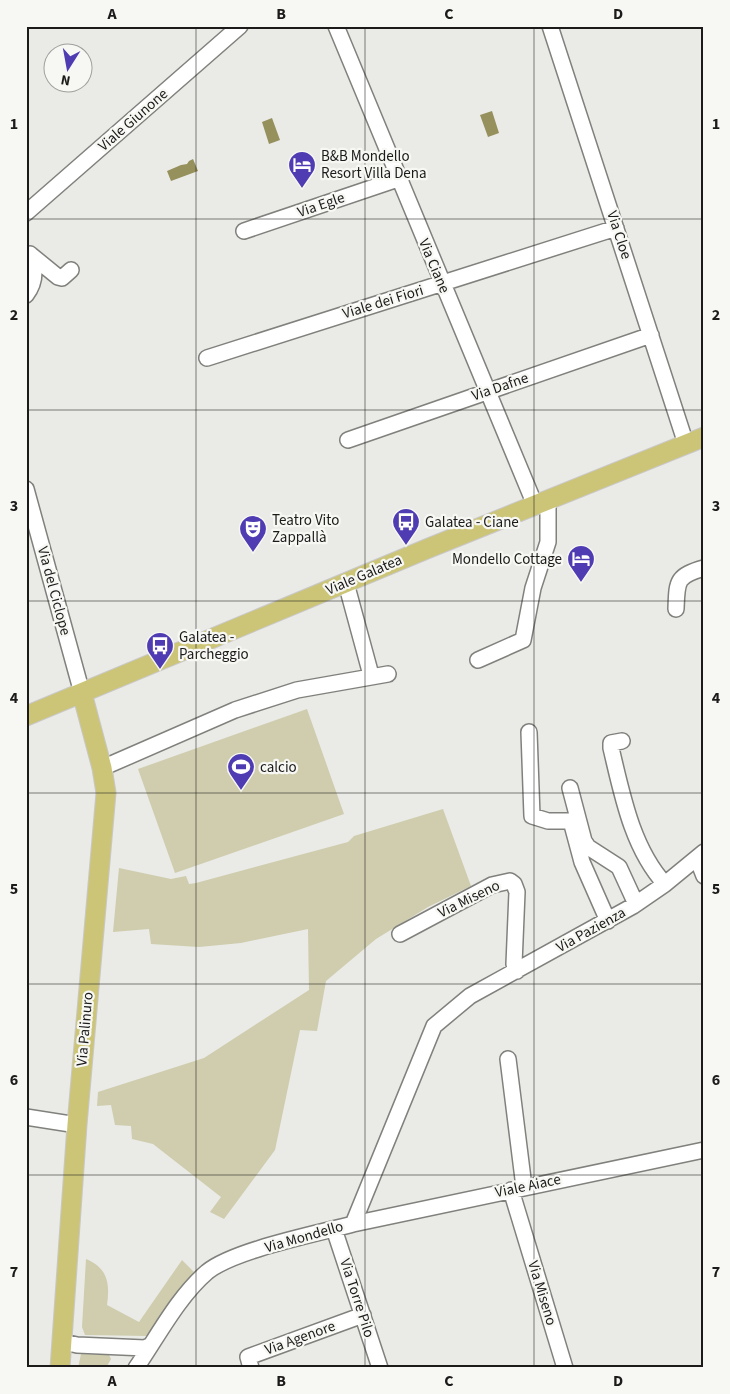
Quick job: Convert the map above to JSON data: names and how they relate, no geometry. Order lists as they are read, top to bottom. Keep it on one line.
{"streets":{"main road":["Viale Galatea","Via Palinuro"],"street":["Viale Giunone","Via Egle","Via Cloe","Via Ciane","Viale dei Fiori","Via Dafne","Via del Ciclope","Via Miseno","Via Pazienza","Viale Aiace","Via Mondello","Via Torre Pilo","Via Agenore"]},"crossings":[["Via Egle","Via Ciane"],["Via Cloe","Viale dei Fiori"],["Via Cloe","Via Dafne"],["Via Cloe","Viale Galatea"],["Via Ciane","Viale dei Fiori"],["Via Ciane","Via Dafne"],["Via Ciane","Viale Galatea"],["Viale Galatea","Via del Ciclope"],["Viale Galatea","Via Palinuro"],["Via del Ciclope","Via Palinuro"],["Via Miseno","Via Pazienza"],["Via Miseno","Viale Aiace"],["Via Pazienza","Via Mondello"],["Viale Aiace","Via Mondello"],["Via Mondello","Via Torre Pilo"],["Via Torre Pilo","Via Agenore"]],"places":{"hotel":["B&B Mondello Resort Villa Dena","Mondello Cottage"],"bus stop":["Galatea - Ciane","Galatea - Parcheggio"],"theatre":["Teatro Vito Zappallà"],"sports":["calcio"]},"north":"bottom","grid":{"columns":["A","B","C","D"],"rows":["1","2","3","4","5","6","7"]}}
